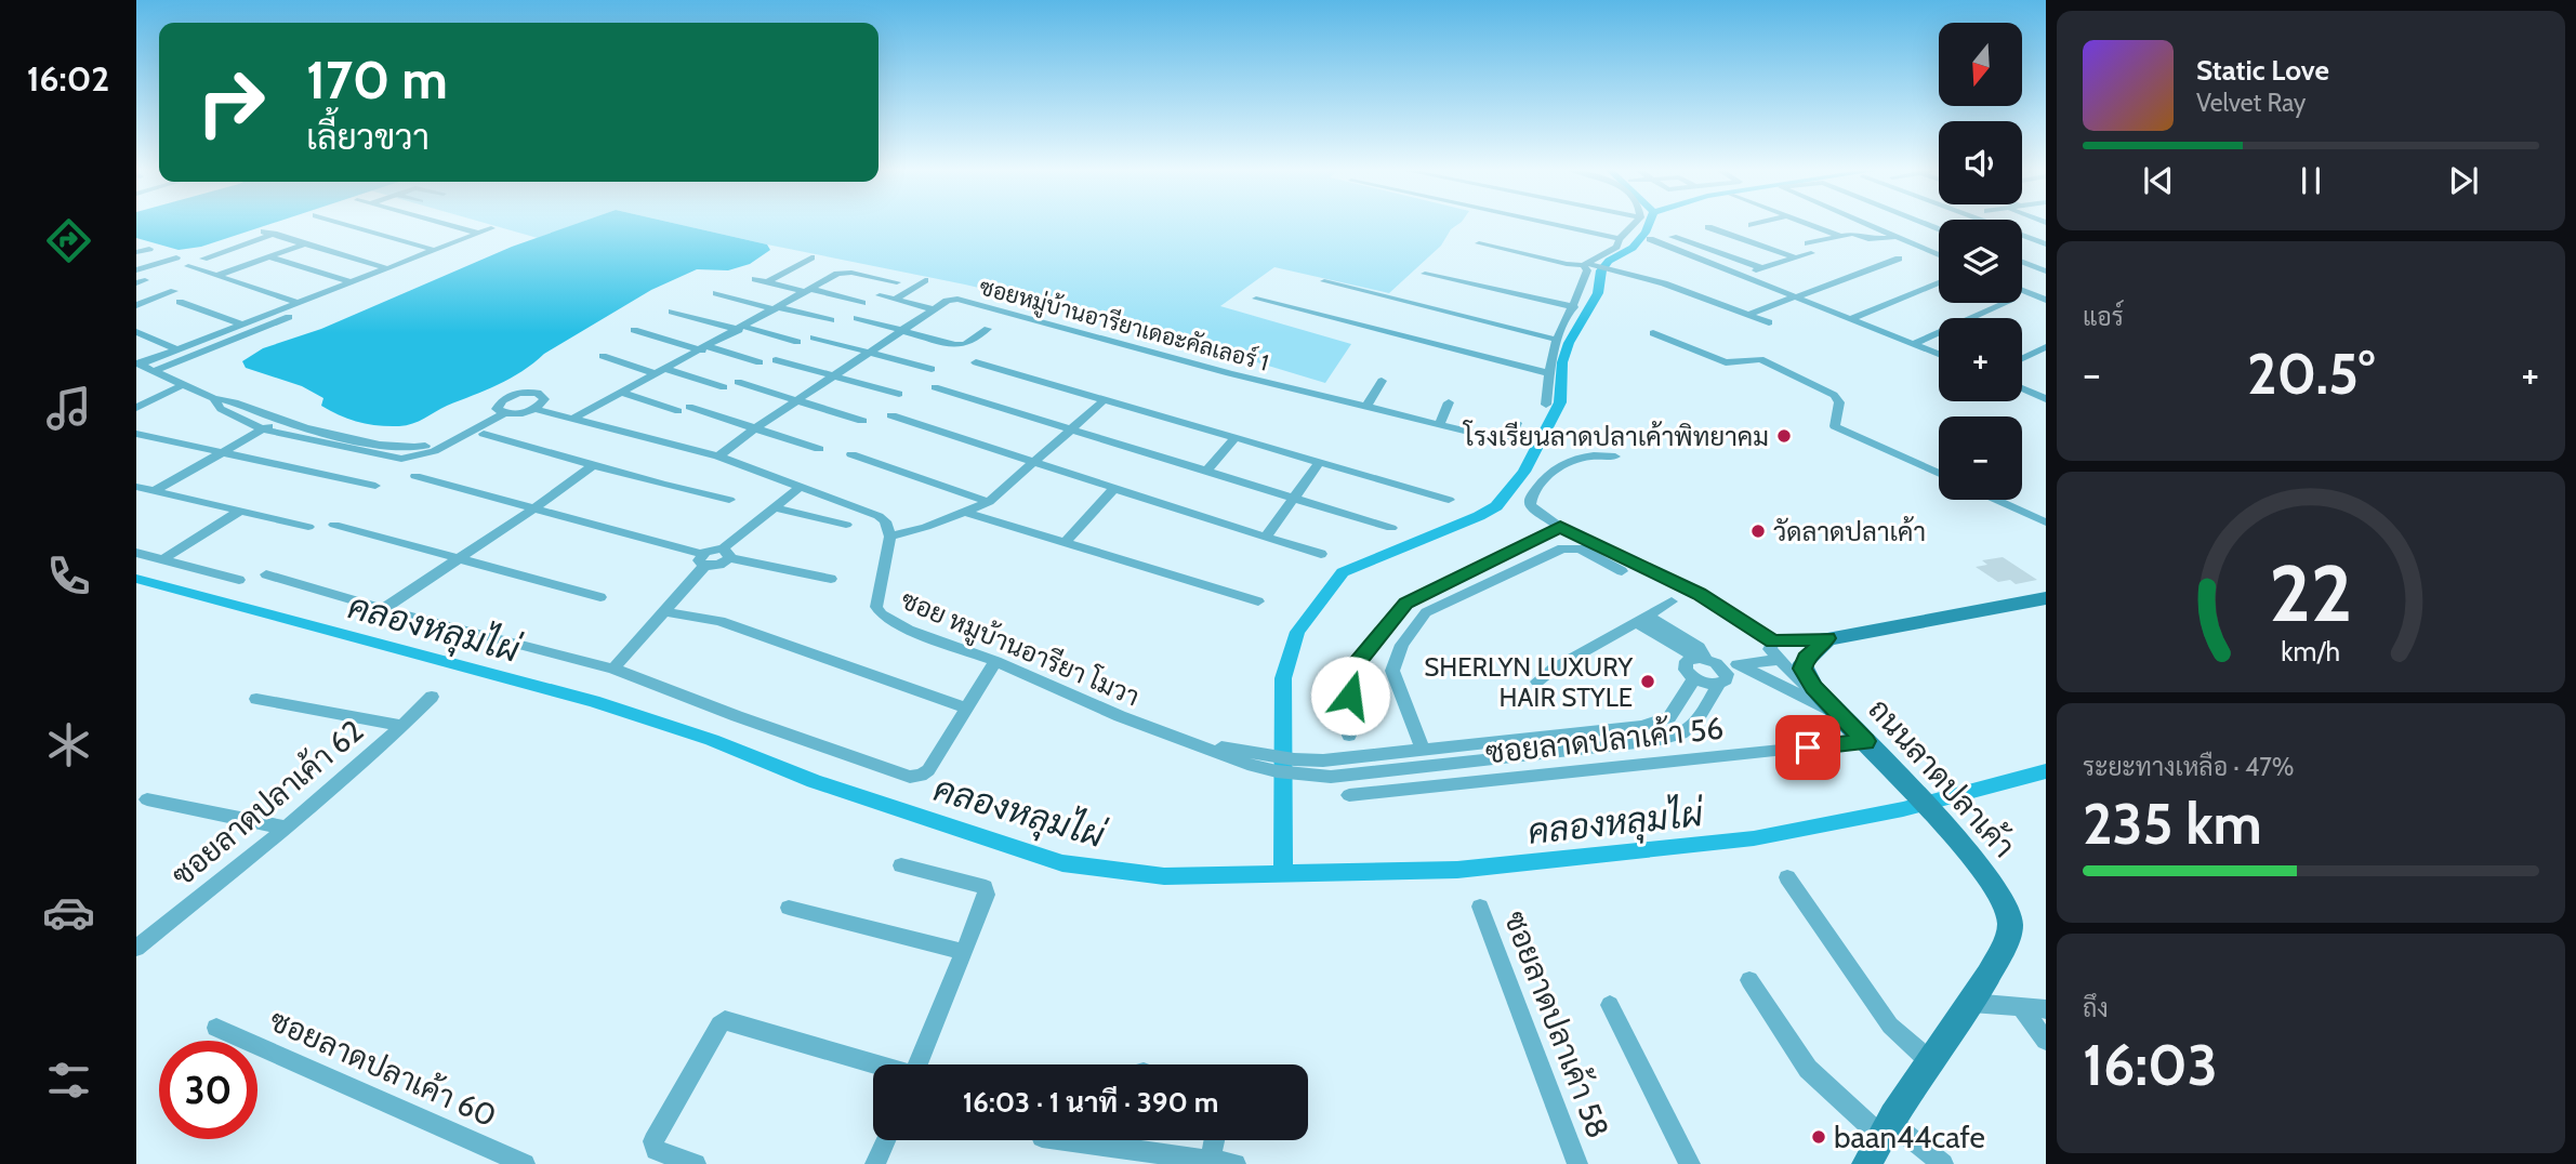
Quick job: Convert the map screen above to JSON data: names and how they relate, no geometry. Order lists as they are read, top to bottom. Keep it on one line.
{"streets":{"main road":["ถนนลาดปลาเค้า"],"street":["ซอยหมู่บ้านอารียาเดอะคัลเลอร์ 1","ซอย หมูบ้านอารียา โมวา","ซอยลาดปลาเค้า 56","ซอยลาดปลาเค้า 62","ซอยลาดปลาเค้า 58","ซอยลาดปลาเค้า 60"]},"crossings":[["ซอยลาดปลาเค้า 56","ถนนลาดปลาเค้า"]],"water":["คลองหลุมไผ่"],"places":["โรงเรียนลาดปลาเค้าพิทยาคม","วัดลาดปลาเค้า","SHERLYN LUXURY HAIR STYLE","baan44cafe"],"north":"bottom","page":{"tabs":"16:02","map_buttons":["+","−"],"turn":["170 m","เลี้ยวขวา"],"song":["Static Love","Velvet Ray"],"tile":["แอร์",["ระยะทางเหลือ · 47%","235 km"],["ถึง","16:03"]],"heat":["−","20.5°","+"],"limit":"30","trip":"16:03 · 1 นาที · 390 m","gauge":["22","km/h"]}}
